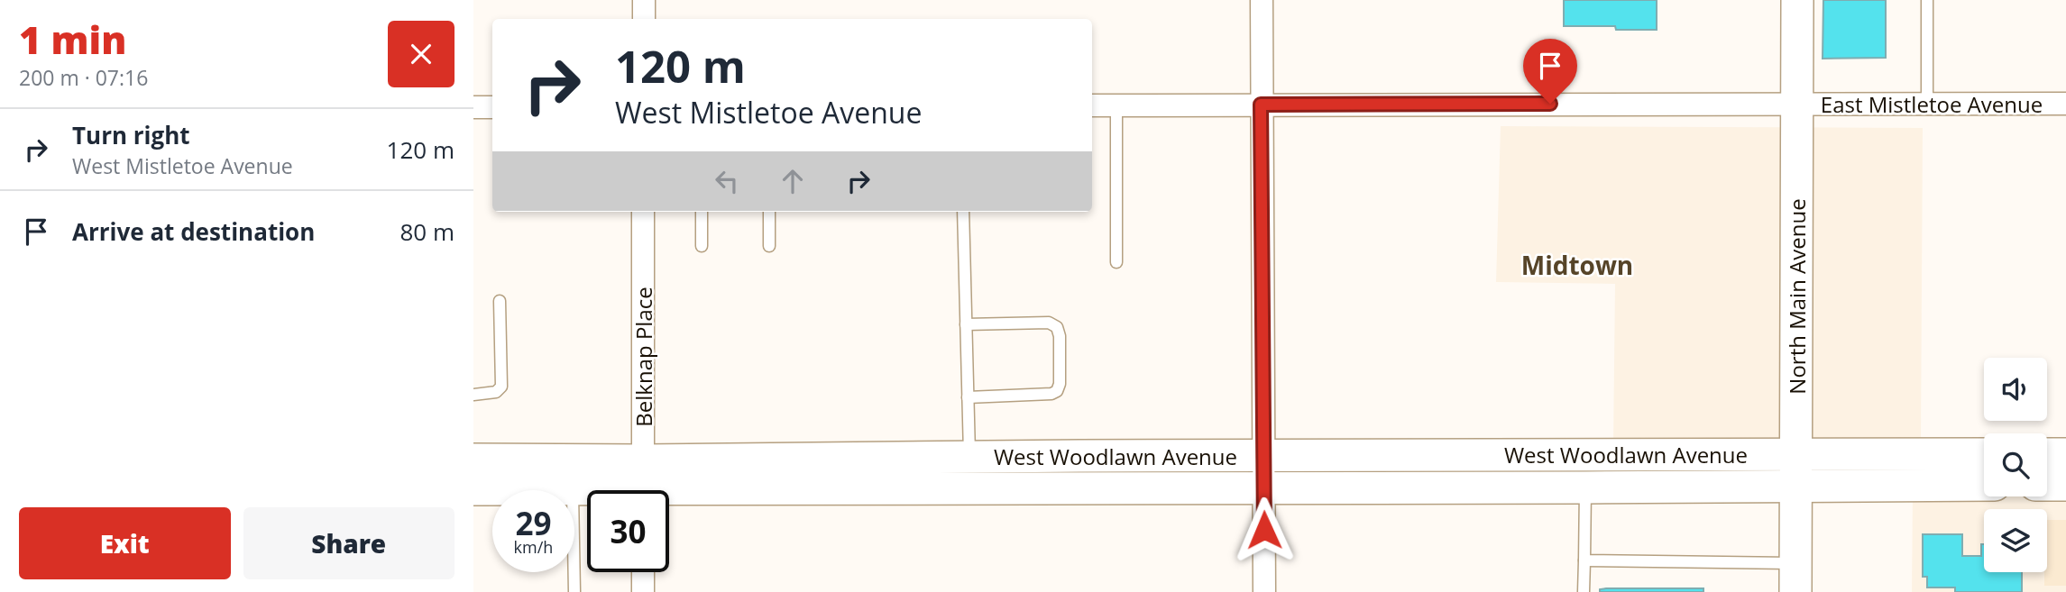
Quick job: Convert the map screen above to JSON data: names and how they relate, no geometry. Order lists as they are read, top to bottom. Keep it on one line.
{"streets":{"street":["East Mistletoe Avenue","North Main Avenue","Belknap Place","West Woodlawn Avenue"]},"crossings":[["East Mistletoe Avenue","North Main Avenue"],["North Main Avenue","West Woodlawn Avenue"],["Belknap Place","West Woodlawn Avenue"]],"districts":["Midtown"],"page":{"heading":["1 min","200 m · 07:16"],"turn":["120 m","West Mistletoe Avenue"],"list":[{"name":"Turn right","note":"West Mistletoe Avenue","value":"120 m"},{"name":"Arrive at destination","value":"80 m"}],"speed":"29 km/h","limit":"30","buttons":["Exit","Share"]}}
